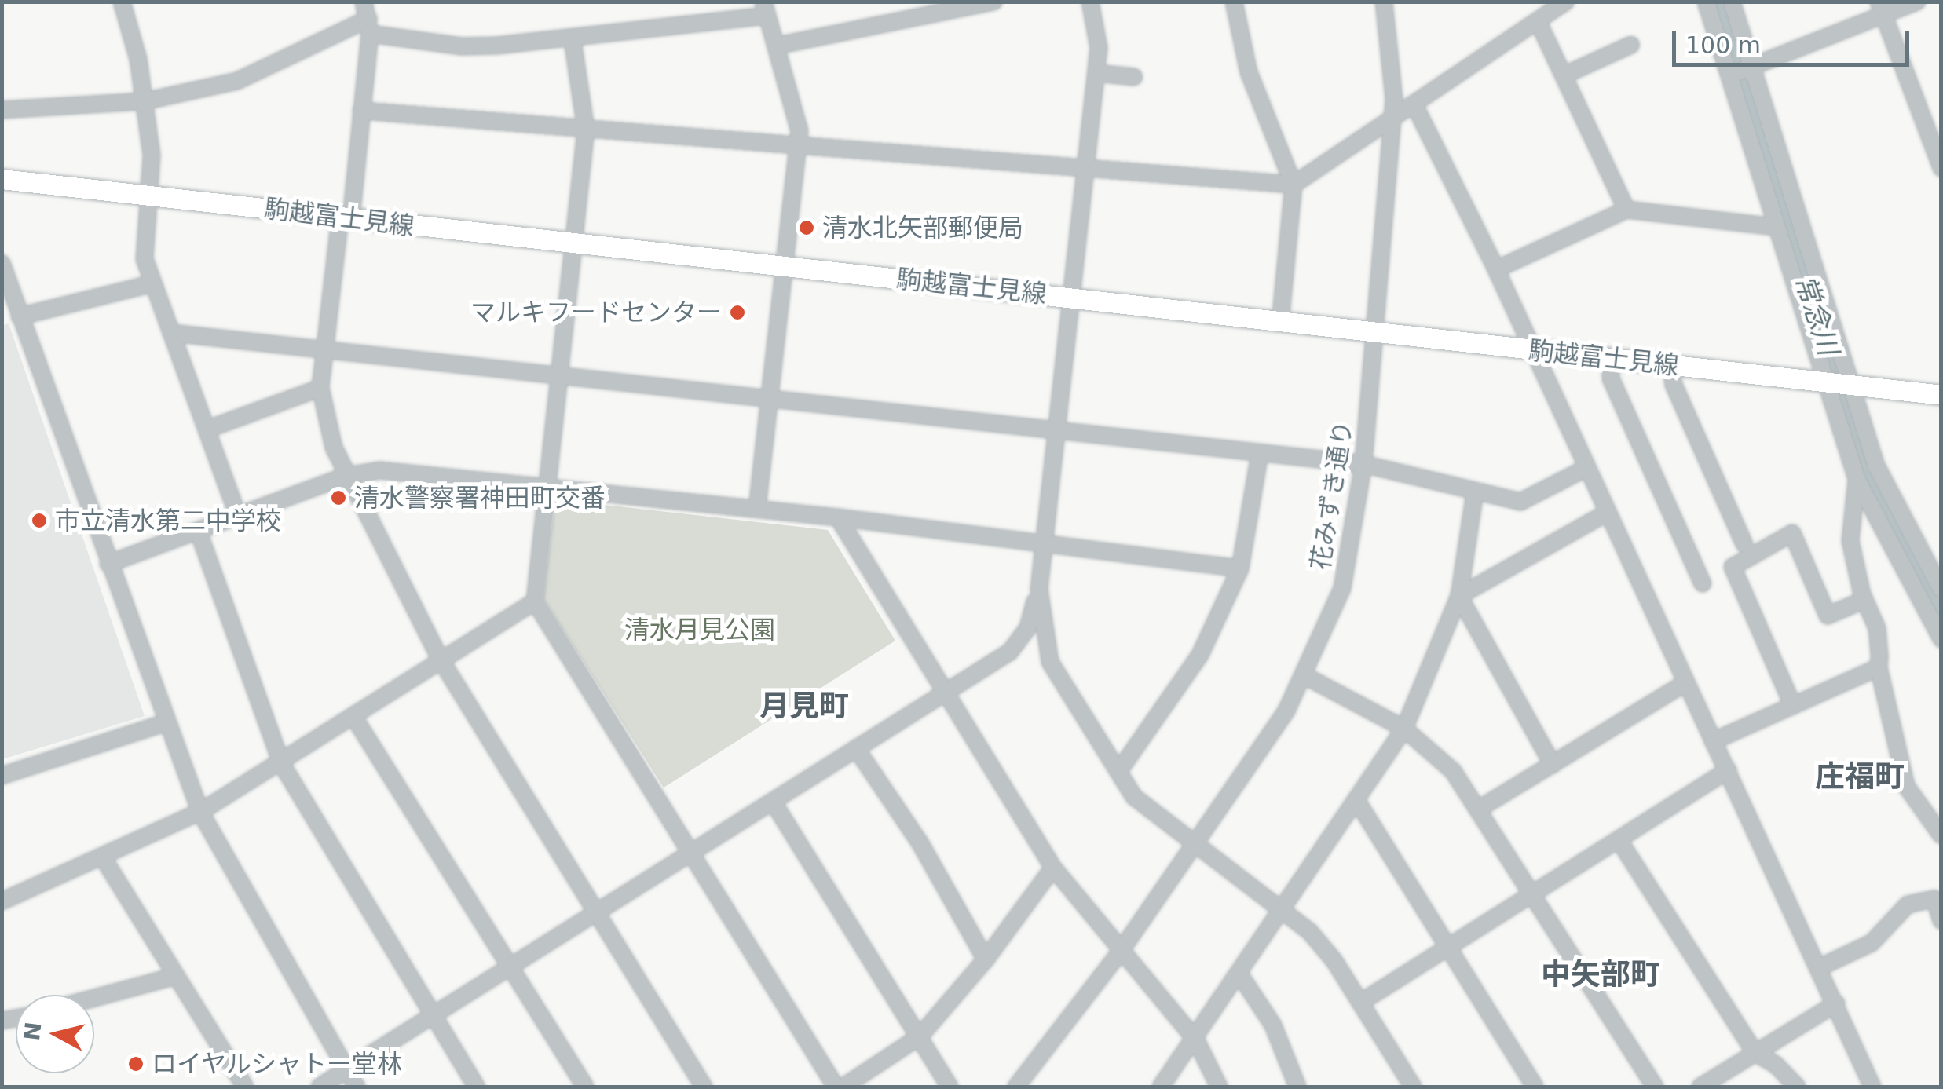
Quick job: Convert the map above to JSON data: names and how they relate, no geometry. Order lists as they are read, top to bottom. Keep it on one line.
{"streets":{"main road":["駒越富士見線"],"street":["花みずき通り"]},"crossings":[["駒越富士見線","花みずき通り"]],"districts":["月見町","庄福町","中矢部町"],"water":["常念川"],"parks":["清水月見公園"],"places":["清水北矢部郵便局","マルキフードセンター","清水警察署神田町交番","市立清水第二中学校","ロイヤルシャトー堂林"],"scale_bar":"100 m","north":"left"}
